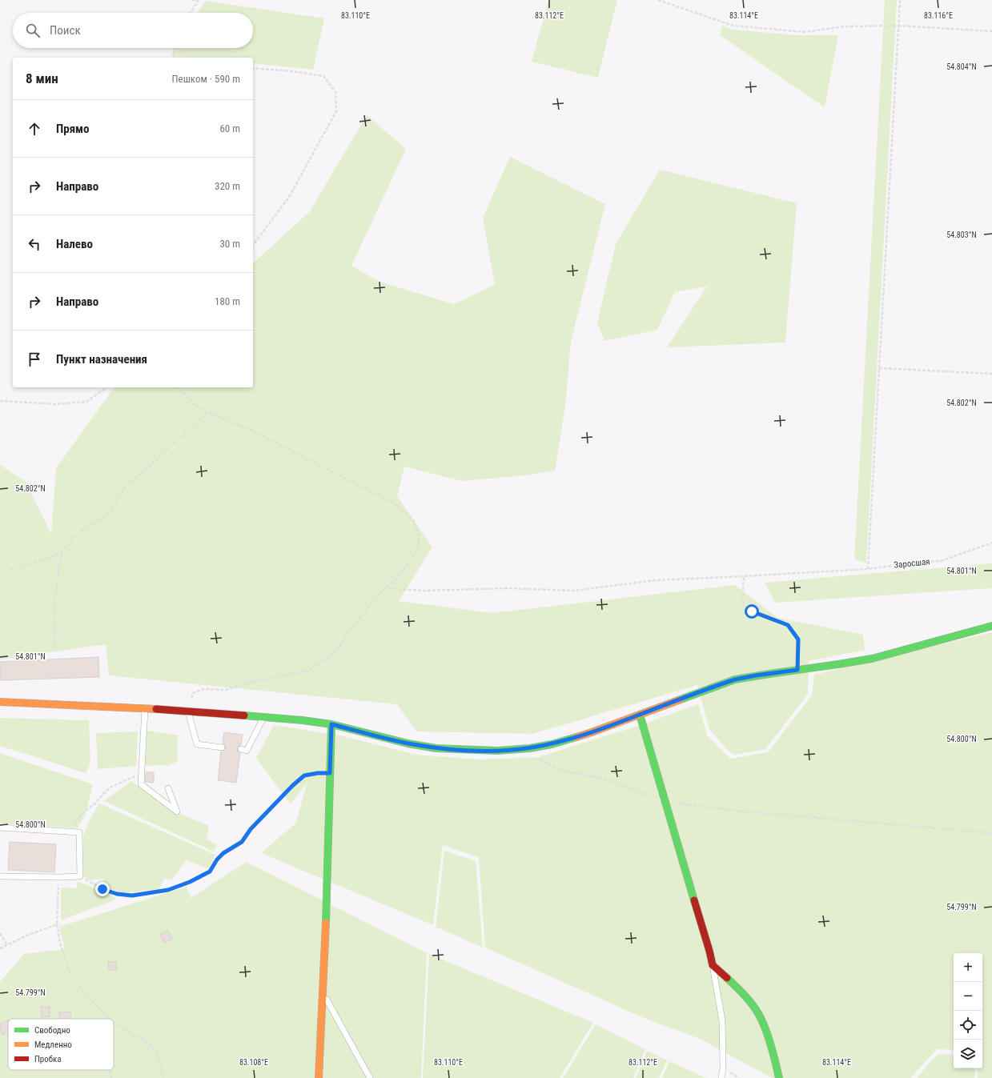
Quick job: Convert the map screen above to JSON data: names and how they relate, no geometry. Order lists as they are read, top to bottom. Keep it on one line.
{"streets":{"path":["Заросшая"]},"legend":["Свободно","Медленно","Пробка"],"page":{"search":"Поиск","heading":["8 мин","Пешком · 590 m"],"list":[["Прямо","60 m"],["Направо","320 m"],["Налево","30 m"],["Направо","180 m"],"Пункт назначения"],"map_buttons":["+","−"]},"coordinates":["83.110°E","83.112°E","83.114°E","83.116°E","54.804°N","54.803°N","54.802°N","54.801°N","54.800°N","54.799°N","83.108°E"]}
